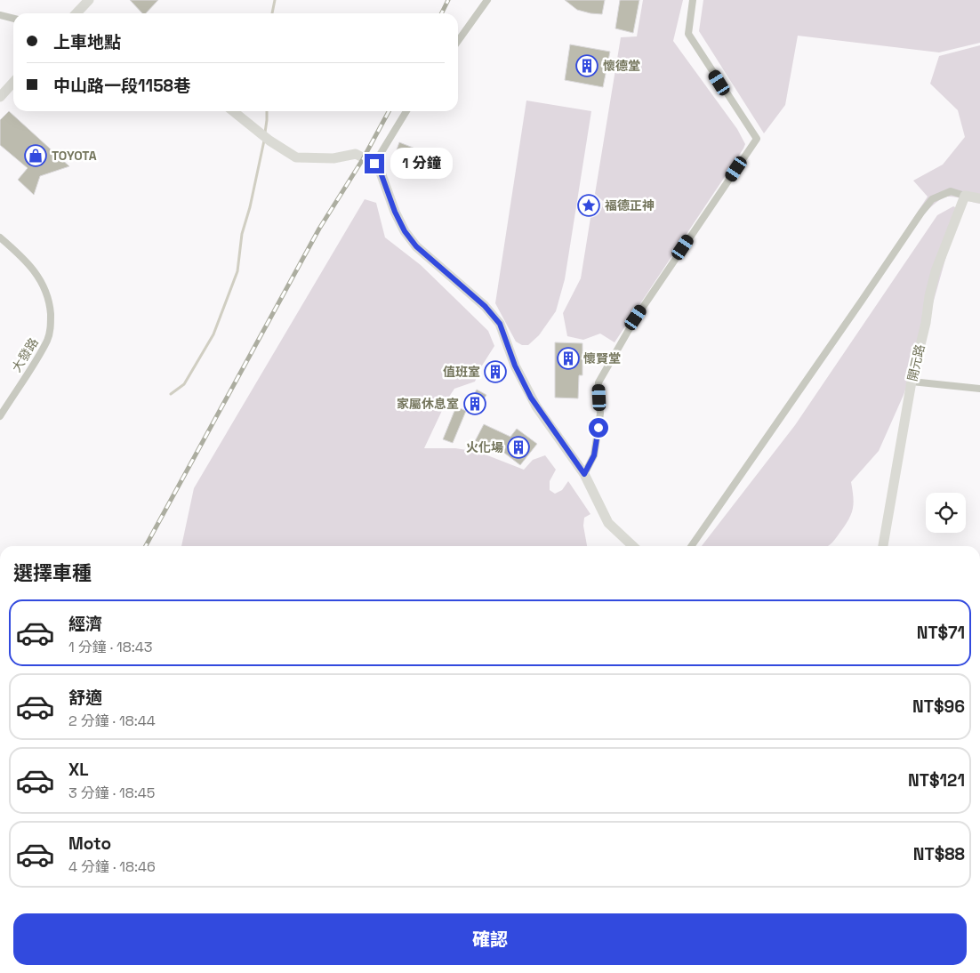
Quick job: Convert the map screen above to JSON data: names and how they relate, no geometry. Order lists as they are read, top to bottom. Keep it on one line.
{"streets":{"street":["大發路","開元路"]},"places":{"building":["懷德堂","懷賢堂","值班室","家屬休息室","火化場"],"shop":["TOYOTA"],"place":["福德正神"]},"page":{"banner":["上車地點","中山路一段1158巷"],"bubble":"1 分鐘","heading":"選擇車種","list":[{"name":"經濟","note":"1 分鐘 · 18:43","value":"NT$71"},{"name":"舒適","note":"2 分鐘 · 18:44","value":"NT$96"},{"name":"XL","note":"3 分鐘 · 18:45","value":"NT$121"},{"name":"Moto","note":"4 分鐘 · 18:46","value":"NT$88"}],"buttons":"確認"}}
